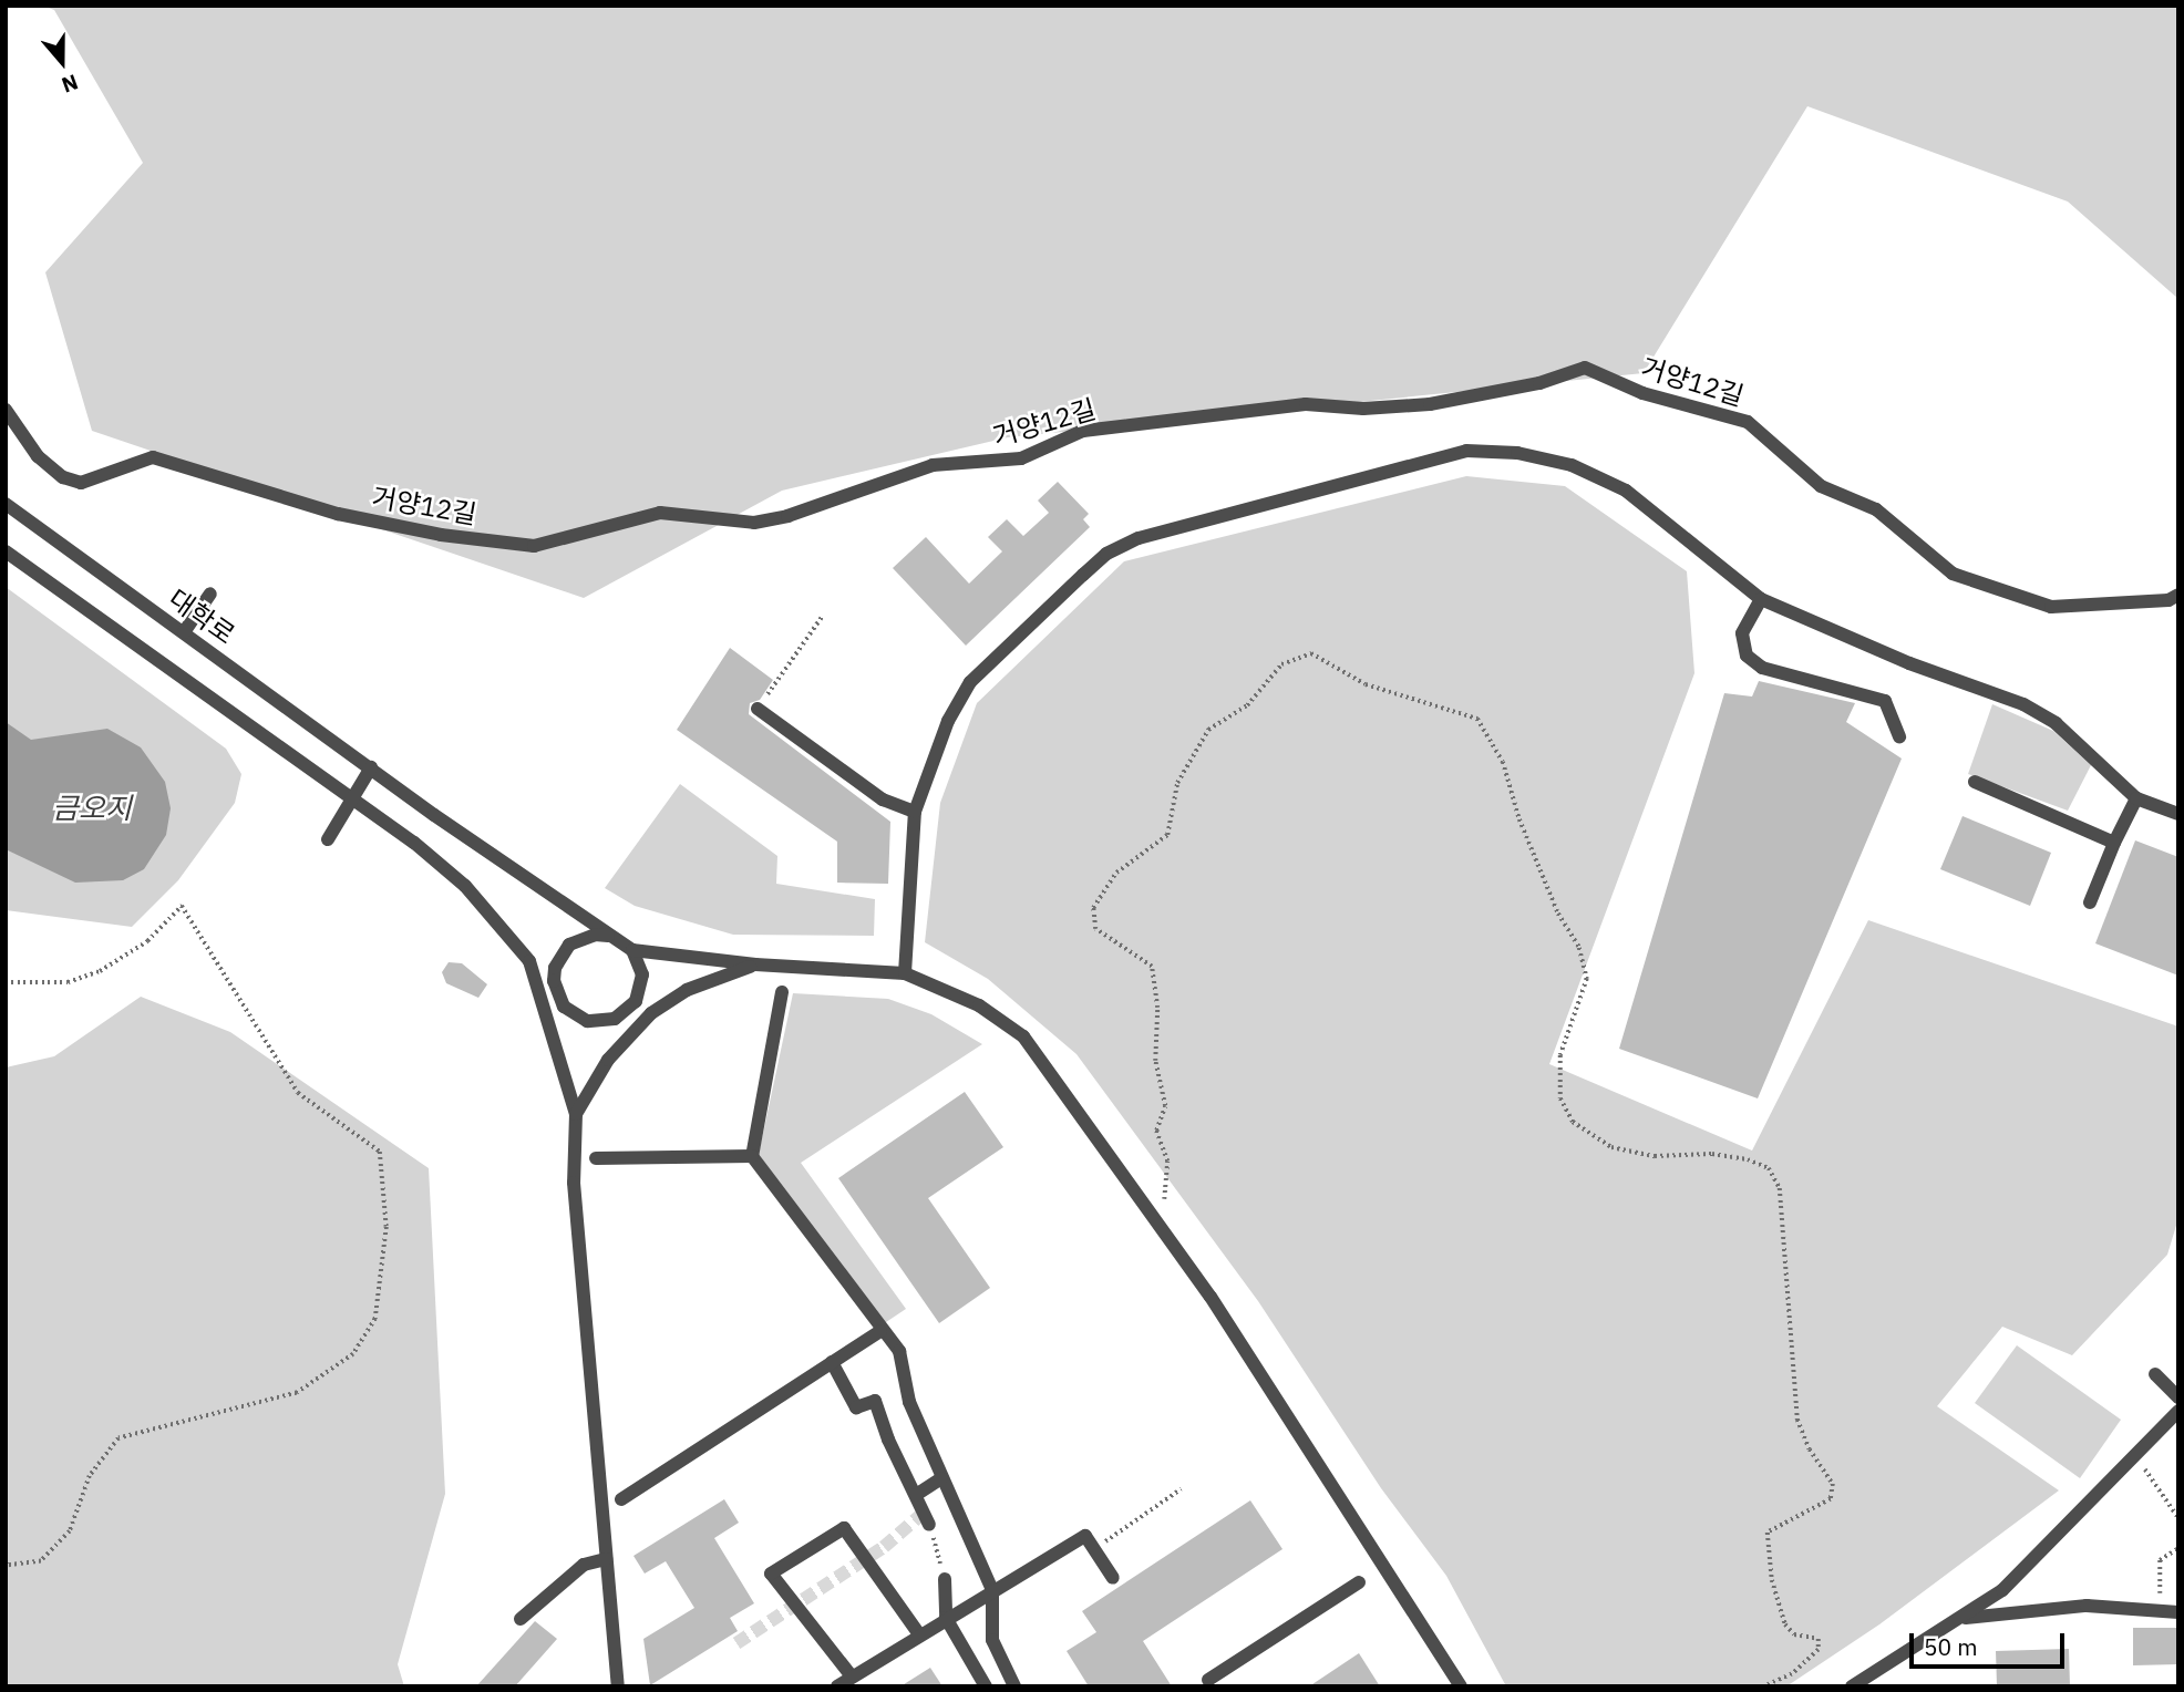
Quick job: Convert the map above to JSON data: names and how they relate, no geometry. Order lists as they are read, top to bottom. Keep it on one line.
{"streets":{"street":["거양12길","대학로"]},"water":["금오지"],"scale_bar":"50 m","north":"bottom"}
